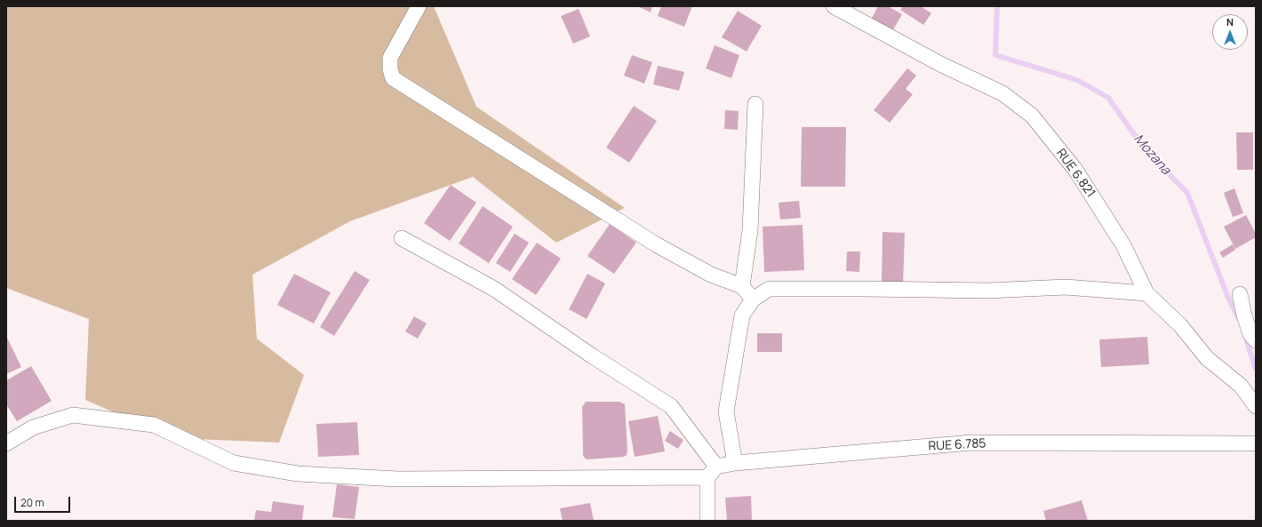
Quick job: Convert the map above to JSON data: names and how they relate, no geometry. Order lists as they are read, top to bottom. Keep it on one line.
{"streets":{"street":["RUE 6.821","RUE 6.785"]},"water":["Mozana"],"scale_bar":"20 m","north":"top"}
